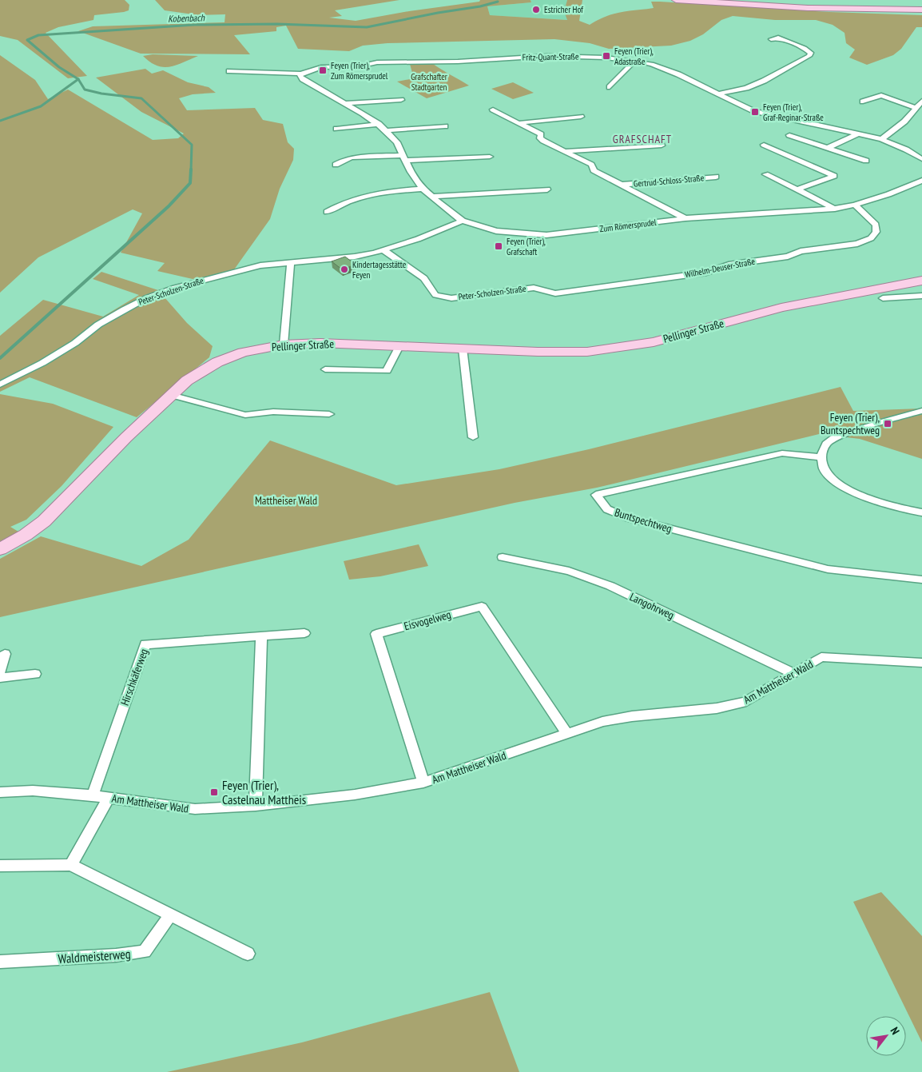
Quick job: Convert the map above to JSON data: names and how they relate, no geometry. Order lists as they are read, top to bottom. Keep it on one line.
{"streets":{"main road":["Pellinger Straße"],"street":["Fritz-Quant-Straße","Gertrud-Schloss-Straße","Zum Römersprudel","Wilhelm-Deuser-Straße","Peter-Scholzen-Straße","Buntspechtweg","Langohrweg","Eisvogelweg","Hirschkäferweg","Am Mattheiser Wald","Waldmeisterweg"]},"crossings":[["Fritz-Quant-Straße","Zum Römersprudel"],["Gertrud-Schloss-Straße","Zum Römersprudel"],["Zum Römersprudel","Wilhelm-Deuser-Straße"],["Zum Römersprudel","Peter-Scholzen-Straße"],["Wilhelm-Deuser-Straße","Peter-Scholzen-Straße"],["Langohrweg","Am Mattheiser Wald"],["Eisvogelweg","Am Mattheiser Wald"],["Hirschkäferweg","Am Mattheiser Wald"]],"districts":["GRAFSCHAFT"],"water":["Kobenbach"],"parks":["Grafschafter Stadtgarten","Mattheiser Wald"],"places":{"other":["Estricher Hof","Kindertagesstätte Feyen"],"transit":["Feyen (Trier), Adastraße","Feyen (Trier), Zum Römersprudel","Feyen (Trier), Graf-Reginar-Straße","Feyen (Trier), Grafschaft","Feyen (Trier), Buntspechtweg","Feyen (Trier), Castelnau Mattheis"]},"north":"top right"}
